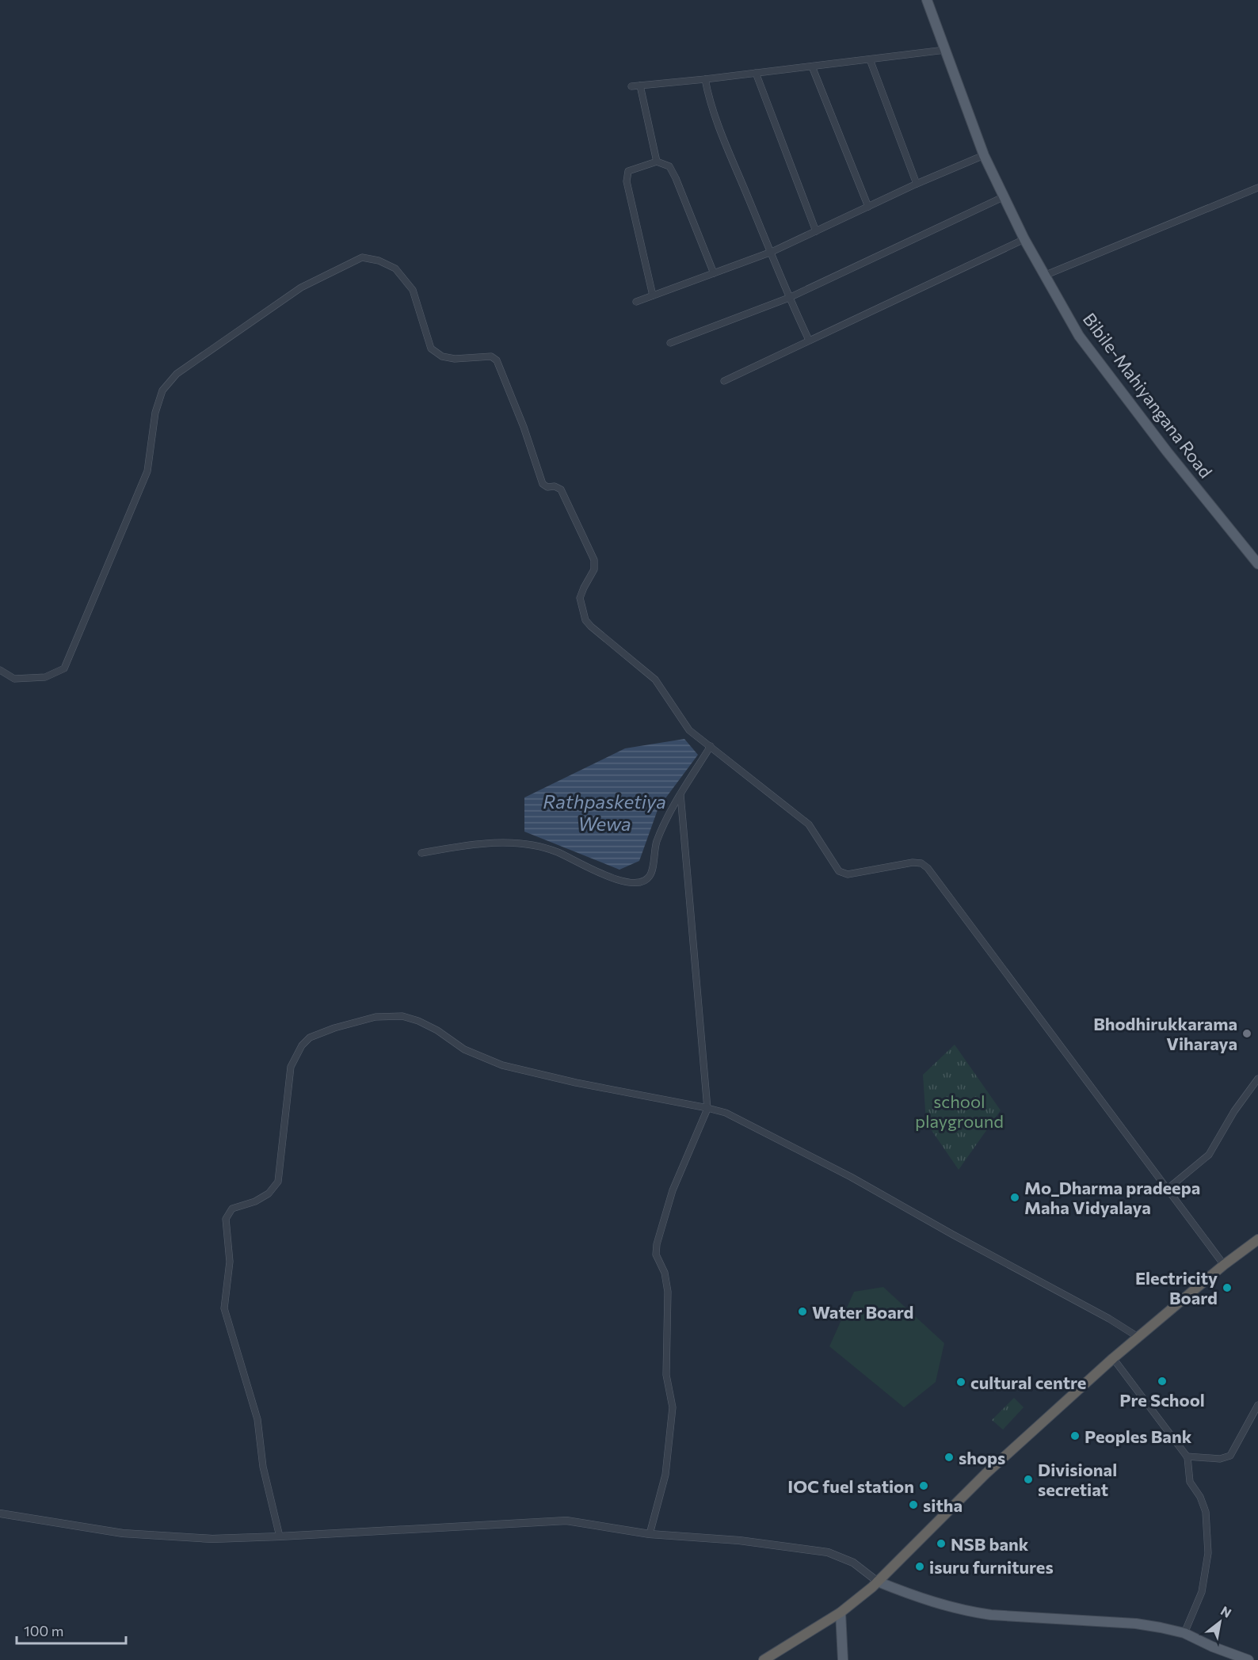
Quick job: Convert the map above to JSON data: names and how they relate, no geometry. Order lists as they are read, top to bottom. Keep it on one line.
{"streets":{"main road":["Bibile-Mahiyangana Road"]},"water":["Rathpasketiya Wewa"],"parks":["school playground"],"places":["Bhodhirukkarama Viharaya","Mo_Dharma pradeepa Maha Vidyalaya","Electricity Board","Water Board","Pre School","cultural centre","Peoples Bank","shops","Divisional secretiat","IOC fuel station","sitha","NSB bank","isuru furnitures"],"scale_bar":"100 m","north":"top right"}
